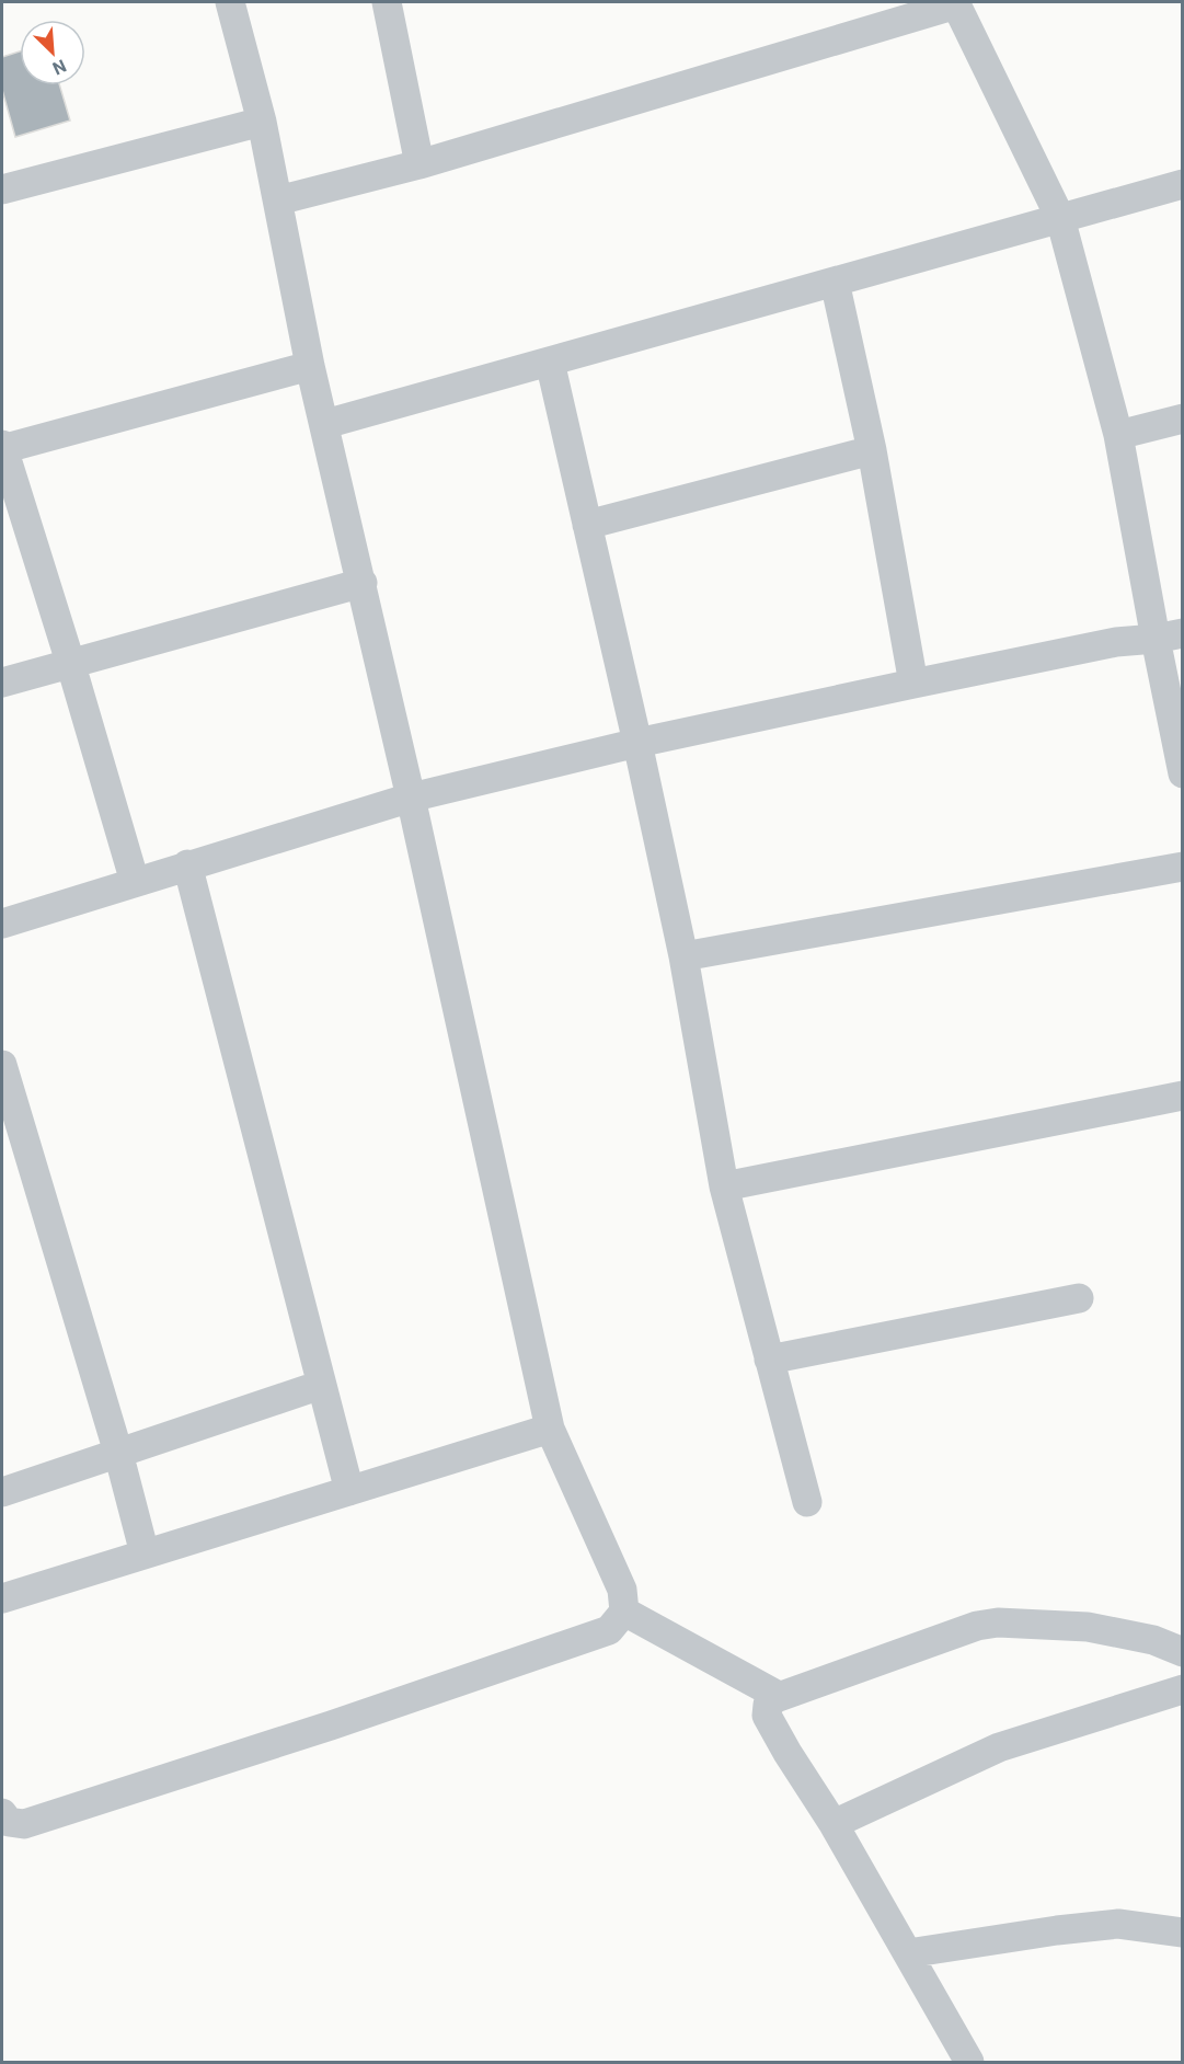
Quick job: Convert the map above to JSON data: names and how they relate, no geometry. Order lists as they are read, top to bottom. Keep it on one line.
{"north":"bottom right"}
